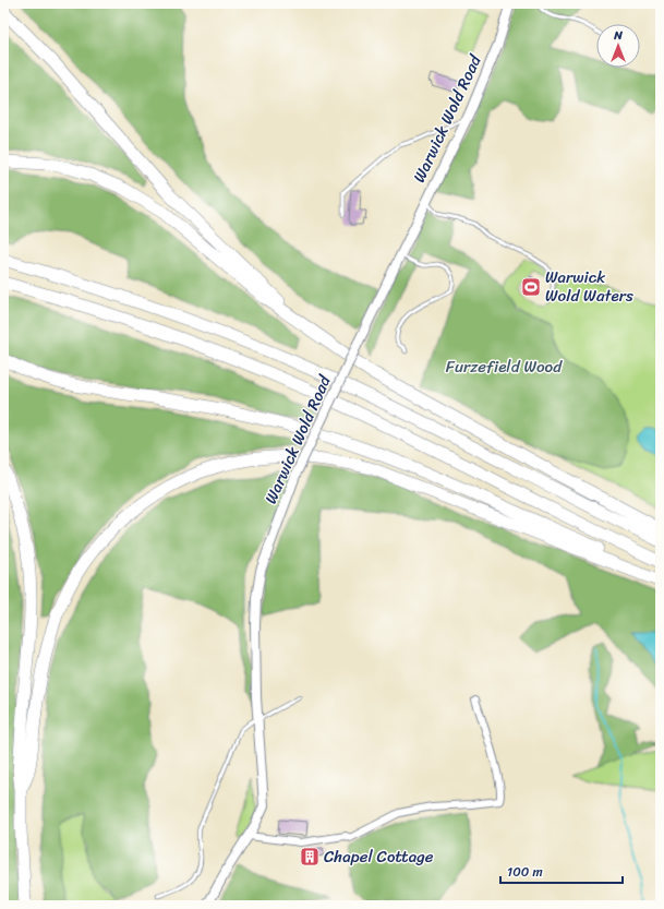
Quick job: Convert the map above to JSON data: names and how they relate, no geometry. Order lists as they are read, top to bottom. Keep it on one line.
{"streets":{"street":["Warwick Wold Road"]},"parks":["Furzefield Wood"],"places":{"sports":["Warwick Wold Waters"],"building":["Chapel Cottage"]},"scale_bar":"100 m","north":"top"}
